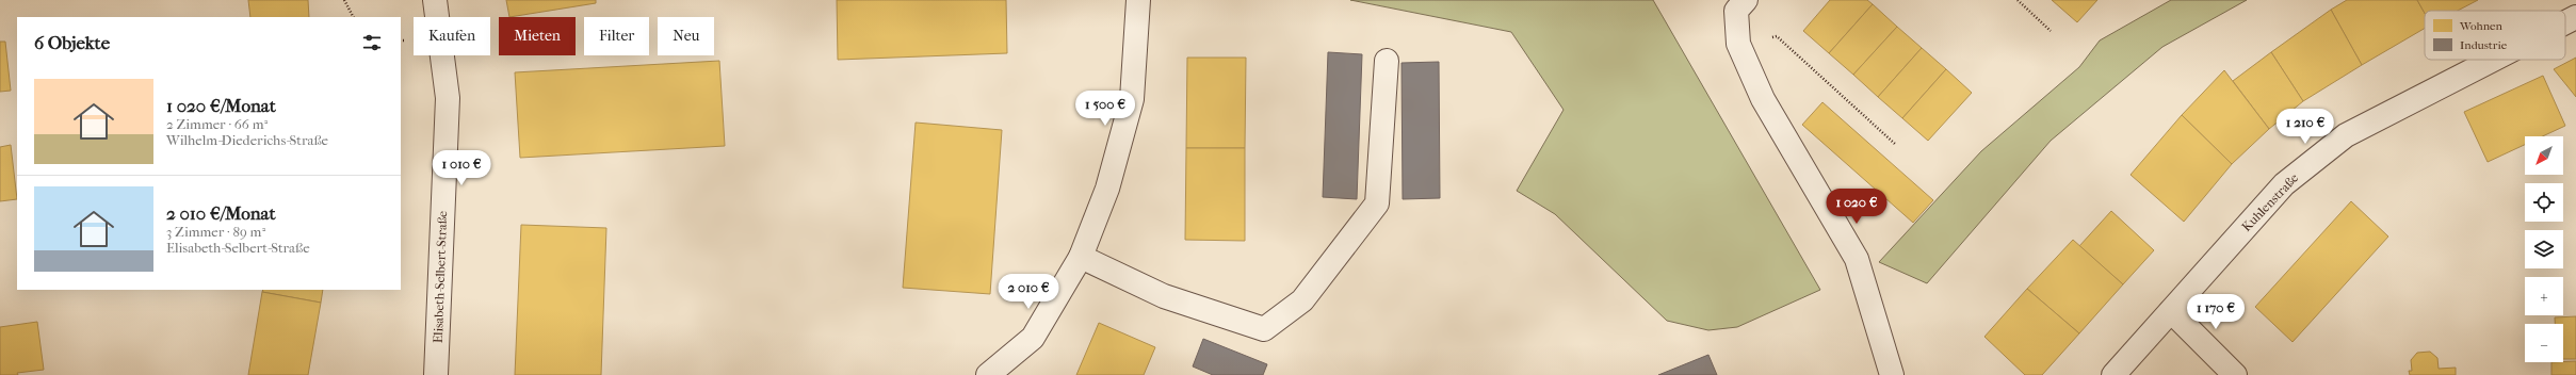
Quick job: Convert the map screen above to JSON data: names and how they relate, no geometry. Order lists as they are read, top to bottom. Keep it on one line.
{"streets":{"street":["Kuhlenstraße","Elisabeth-Selbert-Straße"]},"legend":["Wohnen","Industrie"],"north":"bottom left","page":{"chip":["Kaufen","Mieten","Filter","Neu"],"heading":"6 Objekte","list":[{"name":"1 020 €/Monat","note":"2 Zimmer · 66 m² · Wilhelm-Diederichs-Straße"},{"name":"2 010 €/Monat","note":"3 Zimmer · 89 m² · Elisabeth-Selbert-Straße"}],"price":["1 500 €","1 210 €","1 010 €","1 020 €","2 010 €","1 170 €"],"map_buttons":["+","−"]}}
